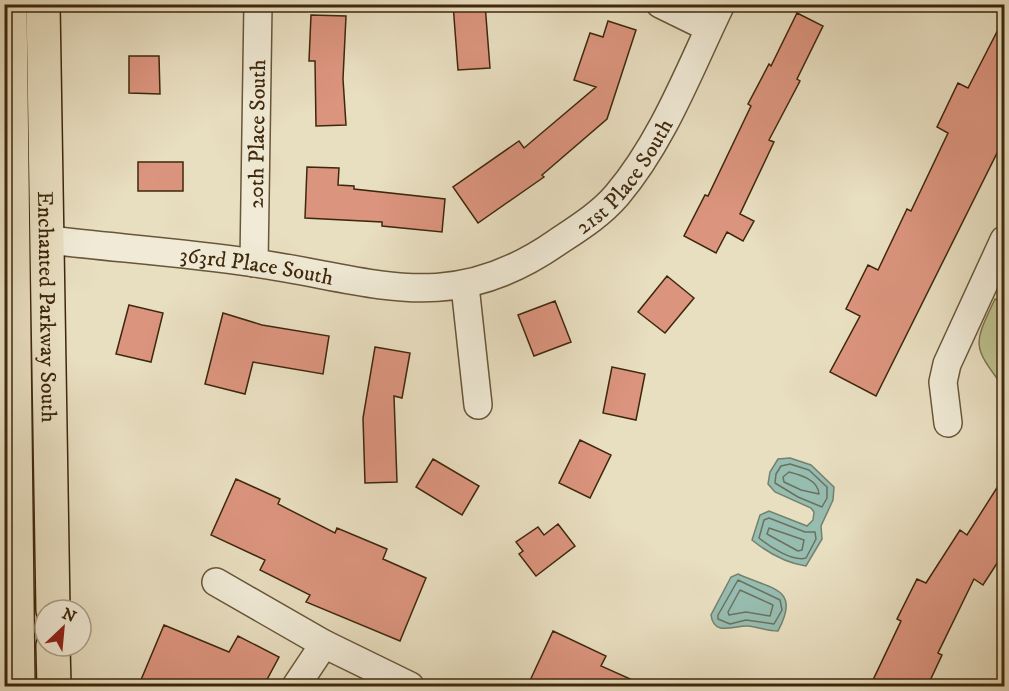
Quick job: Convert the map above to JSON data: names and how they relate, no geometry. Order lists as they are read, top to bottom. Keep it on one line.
{"streets":{"main road":["Enchanted Parkway South"],"street":["20th Place South","21st Place South","363rd Place South"]},"crossings":[["20th Place South","363rd Place South"],["21st Place South","363rd Place South"],["363rd Place South","Enchanted Parkway South"]],"north":"top right"}
